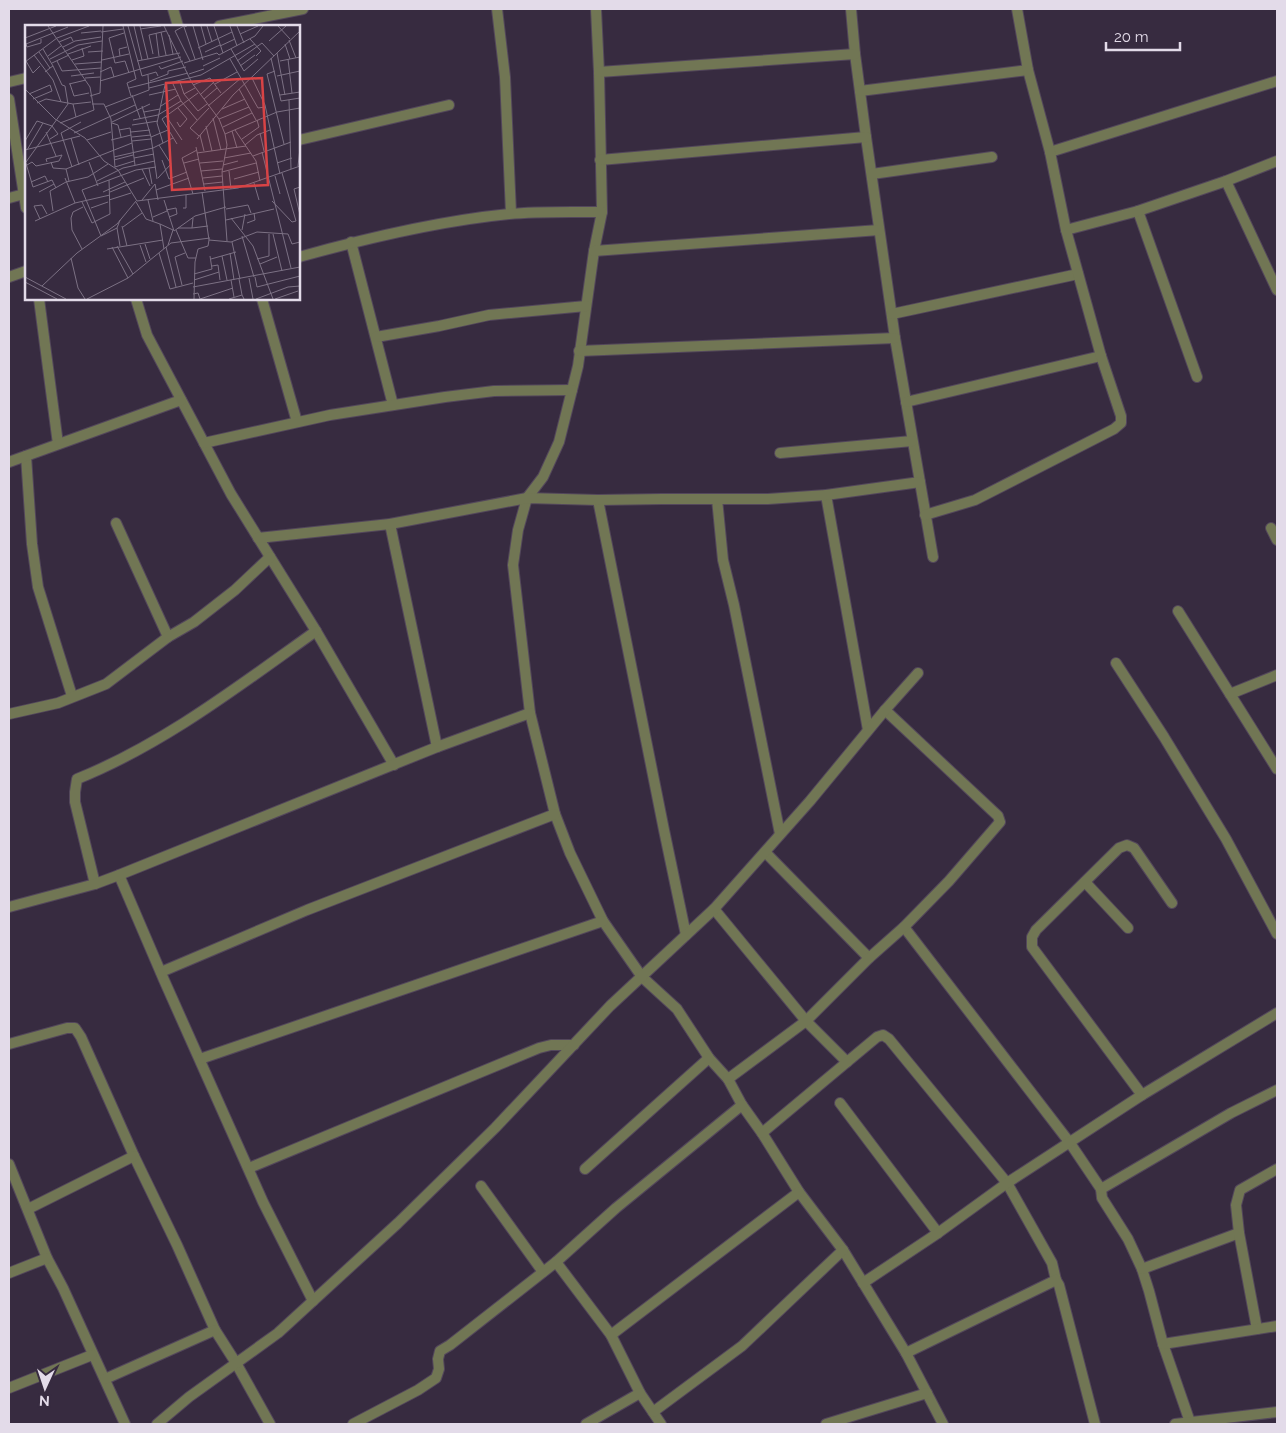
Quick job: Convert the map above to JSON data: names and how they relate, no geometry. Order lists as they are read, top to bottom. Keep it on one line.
{"scale_bar":"20 m","north":"bottom"}
